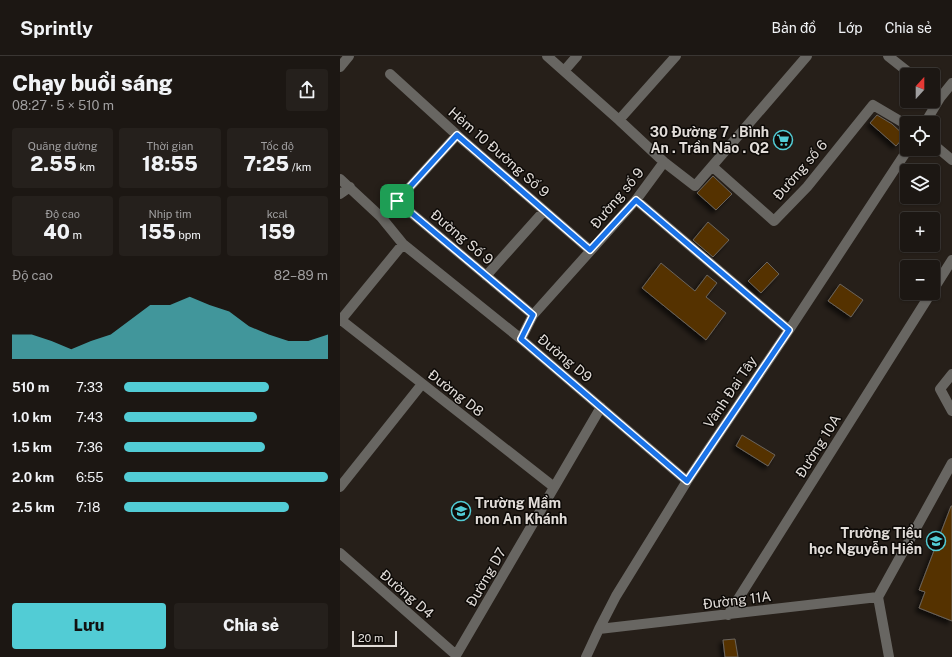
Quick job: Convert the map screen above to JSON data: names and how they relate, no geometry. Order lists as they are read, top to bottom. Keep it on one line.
{"streets":{"street":["Hẻm 10 Đường Số 9","Đường số 6","Đường số 9","Đường Số 9","Đường D9","Vành Đai Tây","Đường D8","Đường 10A","Đường D7","Đường D4","Đường 11A"]},"crossings":[["Hẻm 10 Đường Số 9","Đường số 9"],["Đường số 9","Đường Số 9"],["Đường số 9","Đường D9"],["Đường D9","Vành Đai Tây"],["Đường D9","Đường D7"],["Vành Đai Tây","Đường 11A"],["Đường D8","Đường D7"],["Đường 10A","Đường 11A"],["Đường D7","Đường D4"]],"places":{"supermarket":["30 Đường 7 . Bình An . Trần Não . Q2"],"school or university":["Trường Mầm non An Khánh","Trường Tiểu học Nguyễn Hiền"]},"scale_bar":"20 m","north":"top","page":{"header":"Sprintly","nav":["Bản đồ","Lớp","Chia sẻ"],"heading":["Chạy buổi sáng","08:27 · 5 × 510 m"],"map_buttons":["+","−"],"stats":[["Quãng đường","2.55 km"],["Thời gian","18:55"],["Tốc độ","7:25 /km"],["Độ cao","40 m"],["Nhịp tim","155 bpm"],["kcal","159"]],"chart":["Độ cao","82–89 m"],"list":[{"name":"510 m","note":"7:33"},{"name":"1.0 km","note":"7:43"},{"name":"1.5 km","note":"7:36"},{"name":"2.0 km","note":"6:55"},{"name":"2.5 km","note":"7:18"}],"buttons":["Lưu","Chia sẻ"],"scale":"20 m"}}
